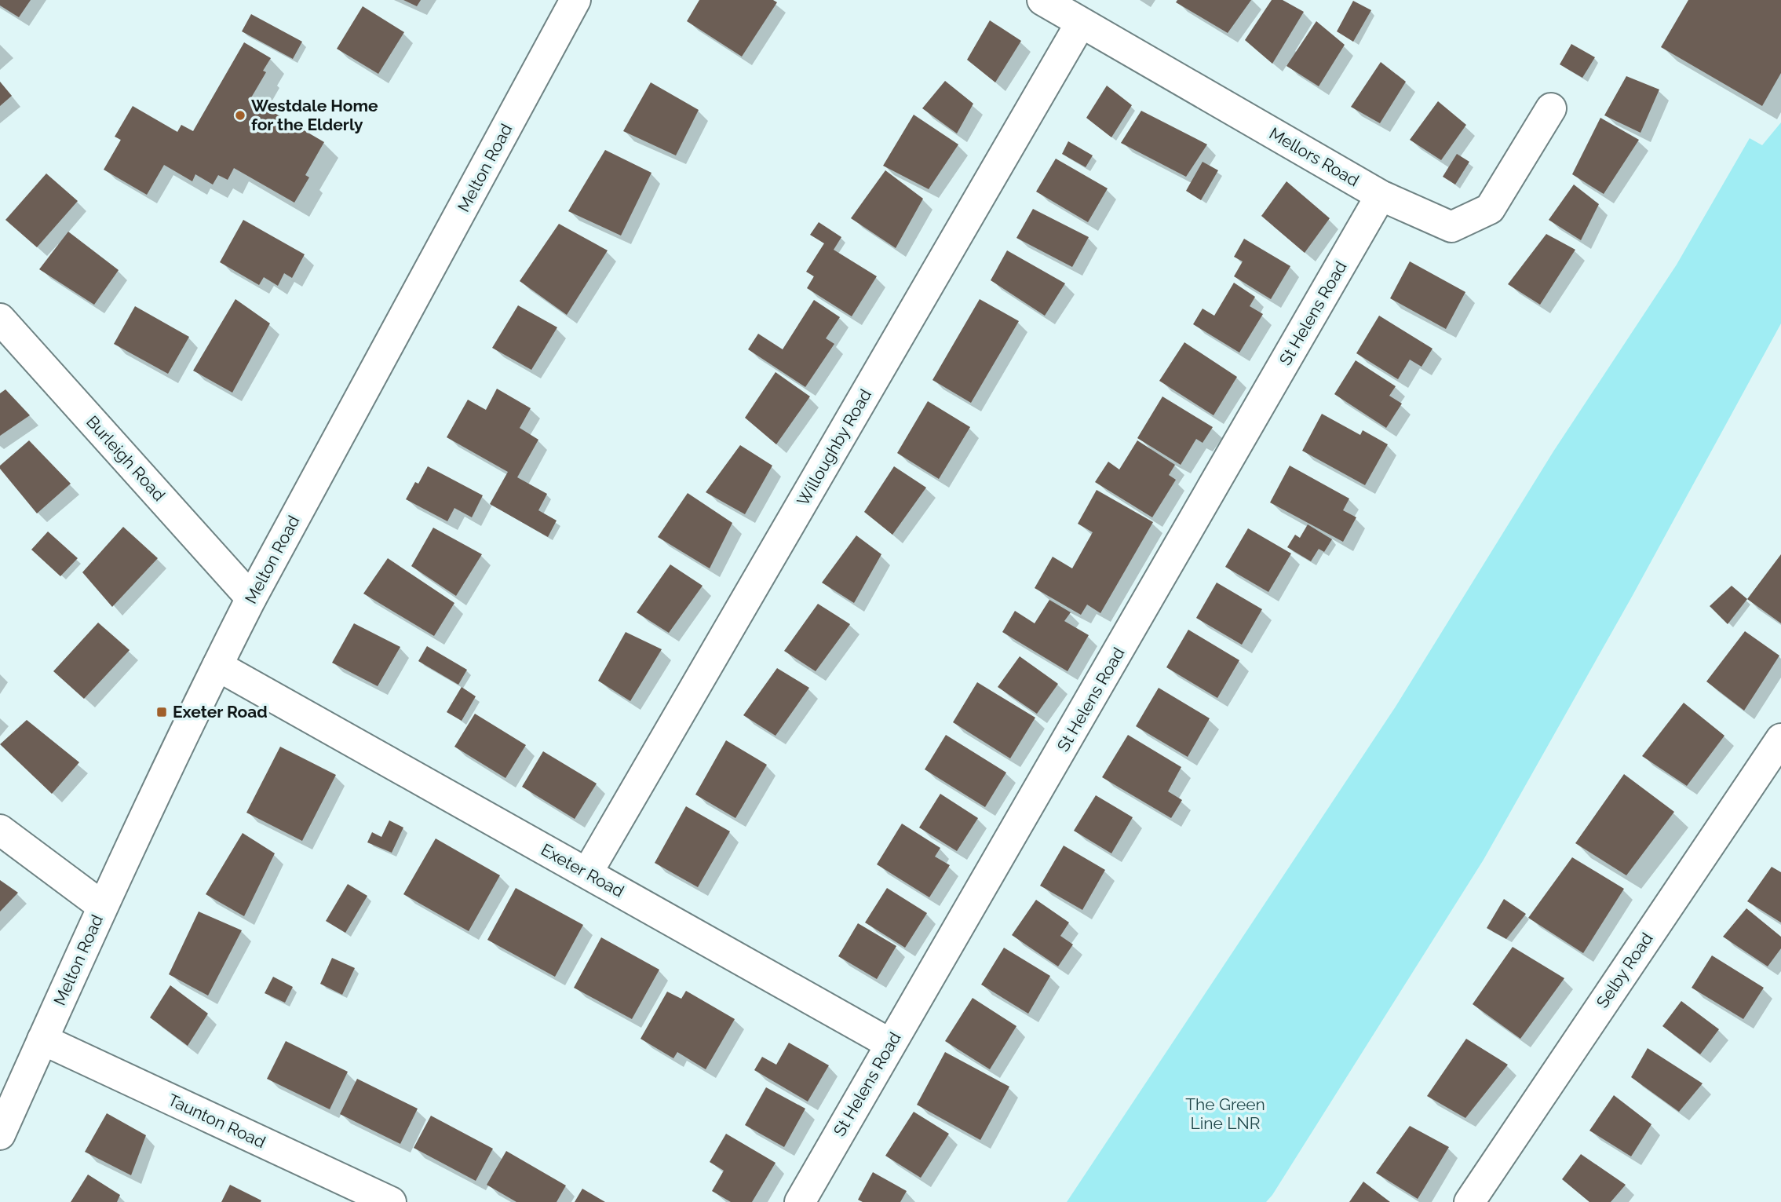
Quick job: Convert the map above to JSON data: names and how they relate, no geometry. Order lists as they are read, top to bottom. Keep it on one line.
{"streets":{"street":["Mellors Road","Melton Road","St Helens Road","Willoughby Road","Burleigh Road","Exeter Road","Selby Road","Taunton Road"]},"crossings":[["Mellors Road","St Helens Road"],["Mellors Road","Willoughby Road"],["Melton Road","Burleigh Road"],["Melton Road","Exeter Road"],["Melton Road","Taunton Road"],["St Helens Road","Exeter Road"],["Willoughby Road","Exeter Road"]],"parks":["The Green Line LNR"],"places":{"other":["Westdale Home for the Elderly"],"transit":["Exeter Road"]}}
